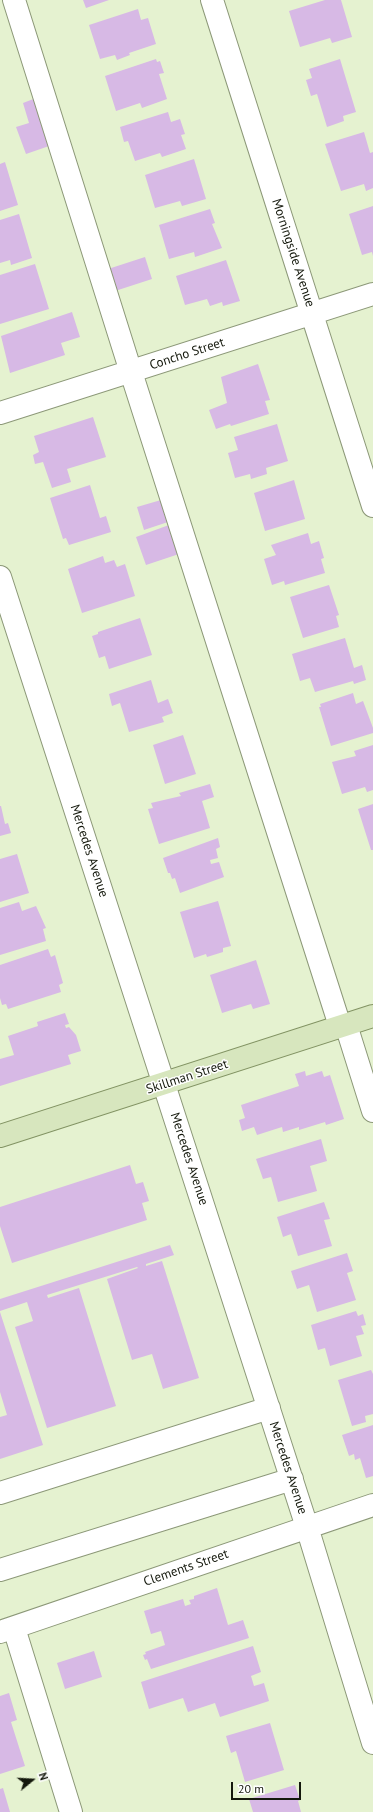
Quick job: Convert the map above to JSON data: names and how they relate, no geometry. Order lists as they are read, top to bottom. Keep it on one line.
{"streets":{"main road":["Skillman Street"],"street":["Morningside Avenue","Concho Street","Mercedes Avenue","Clements Street"]},"crossings":[["Morningside Avenue","Concho Street"],["Mercedes Avenue","Skillman Street"],["Mercedes Avenue","Clements Street"]],"scale_bar":"20 m","north":"right"}
